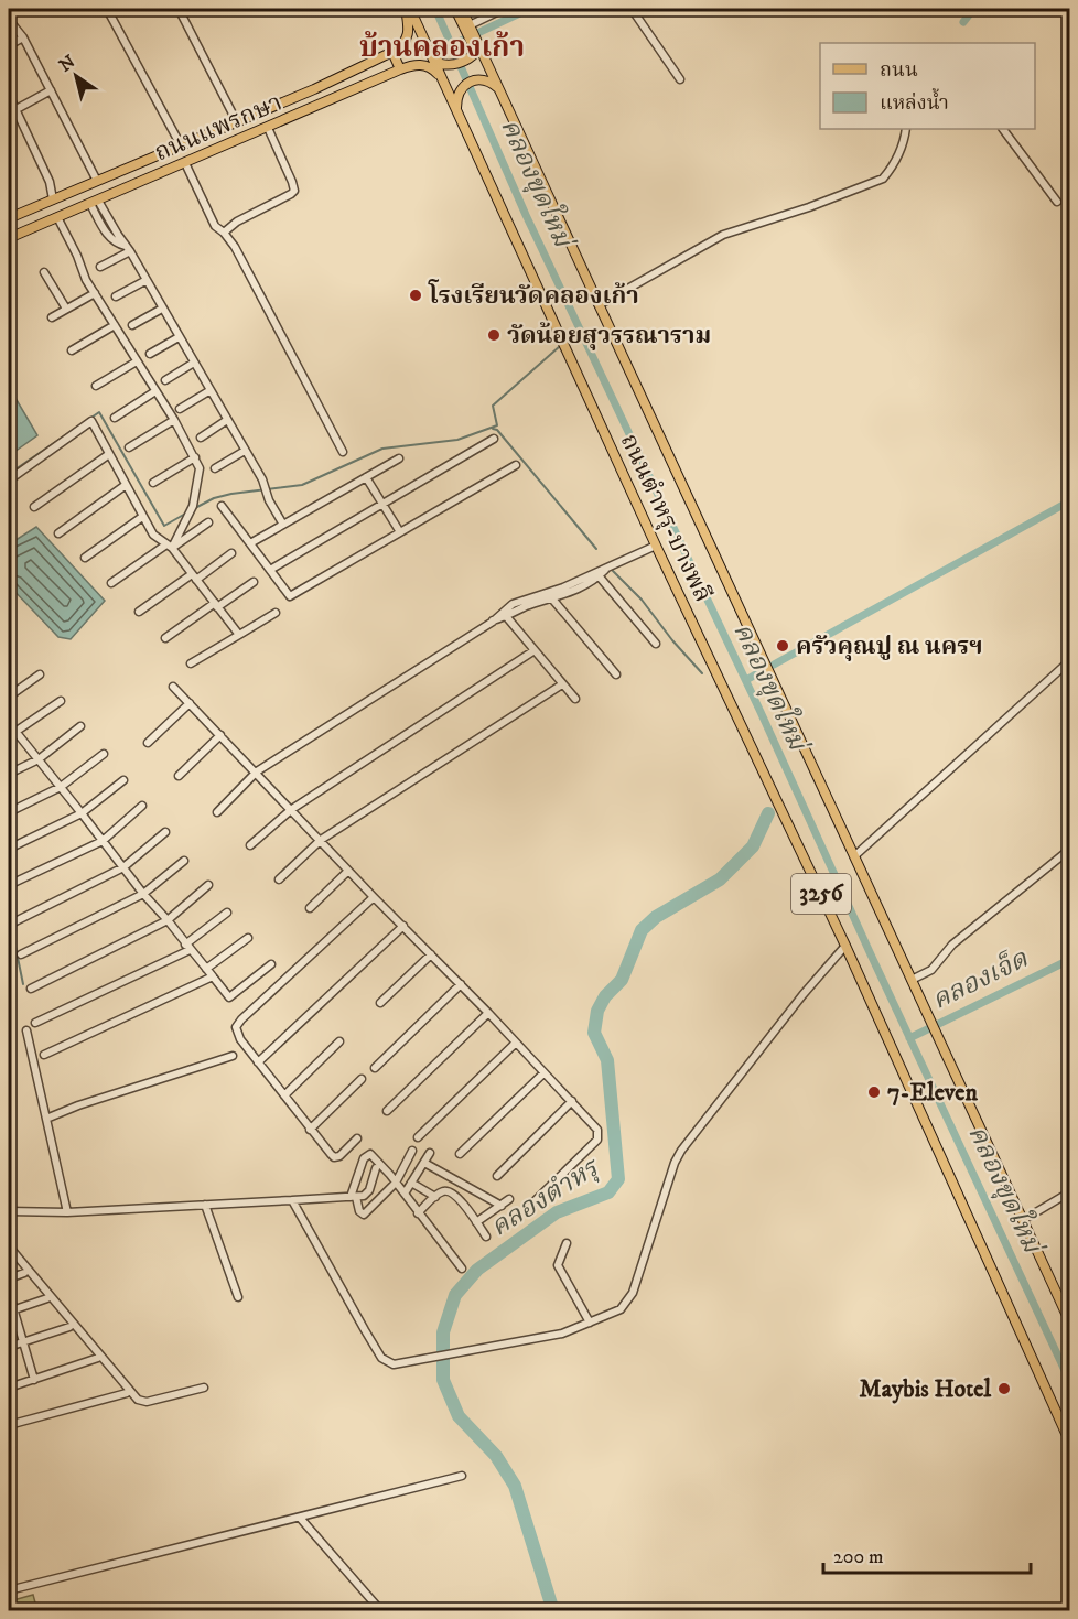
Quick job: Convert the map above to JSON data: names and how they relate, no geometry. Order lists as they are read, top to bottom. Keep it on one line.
{"streets":{"main road":["ถนนแพรกษา","ถนนตำหรุ-บางพลี","3256"]},"crossings":[["ถนนแพรกษา","ถนนตำหรุ-บางพลี"]],"districts":["บ้านคลองเก้า"],"water":["คลองขุดใหม่","คลองเจ็ด","คลองตำหรุ"],"places":["โรงเรียนวัดคลองเก้า","วัดน้อยสุวรรณาราม","ครัวคุณปู ณ นครฯ","7-Eleven","Maybis Hotel"],"legend":["ถนน","แหล่งน้ำ"],"scale_bar":"200 m","north":"top left"}
